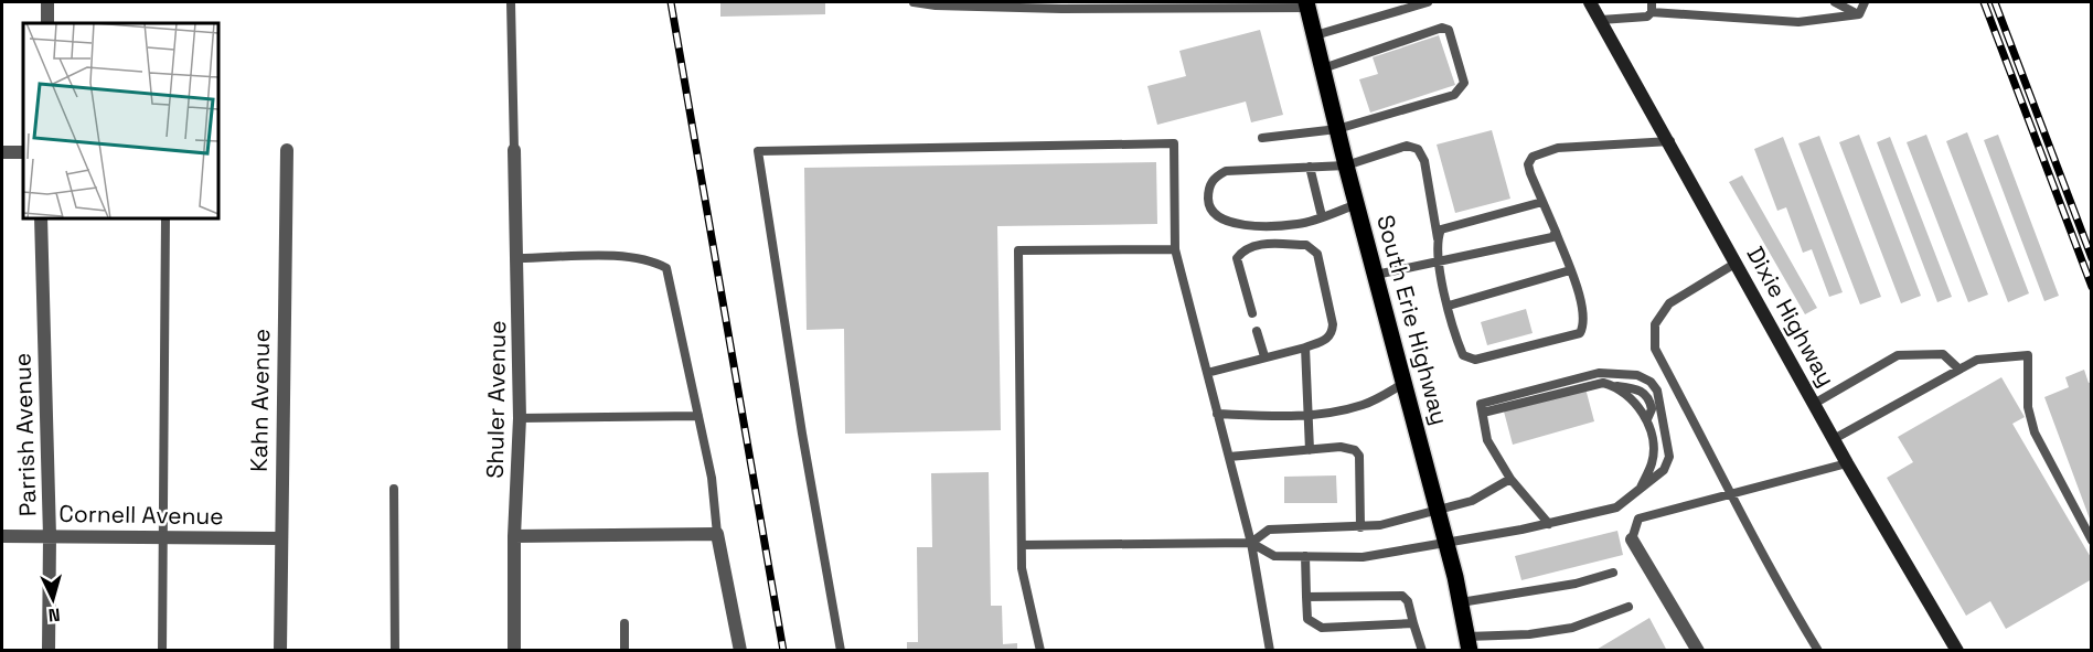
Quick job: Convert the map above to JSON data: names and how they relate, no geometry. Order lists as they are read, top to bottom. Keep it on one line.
{"streets":{"main road":["South Erie Highway"],"street":["Dixie Highway","Shuler Avenue","Kahn Avenue","Parrish Avenue","Cornell Avenue"]},"crossings":[["Kahn Avenue","Cornell Avenue"],["Parrish Avenue","Cornell Avenue"]],"north":"bottom"}
